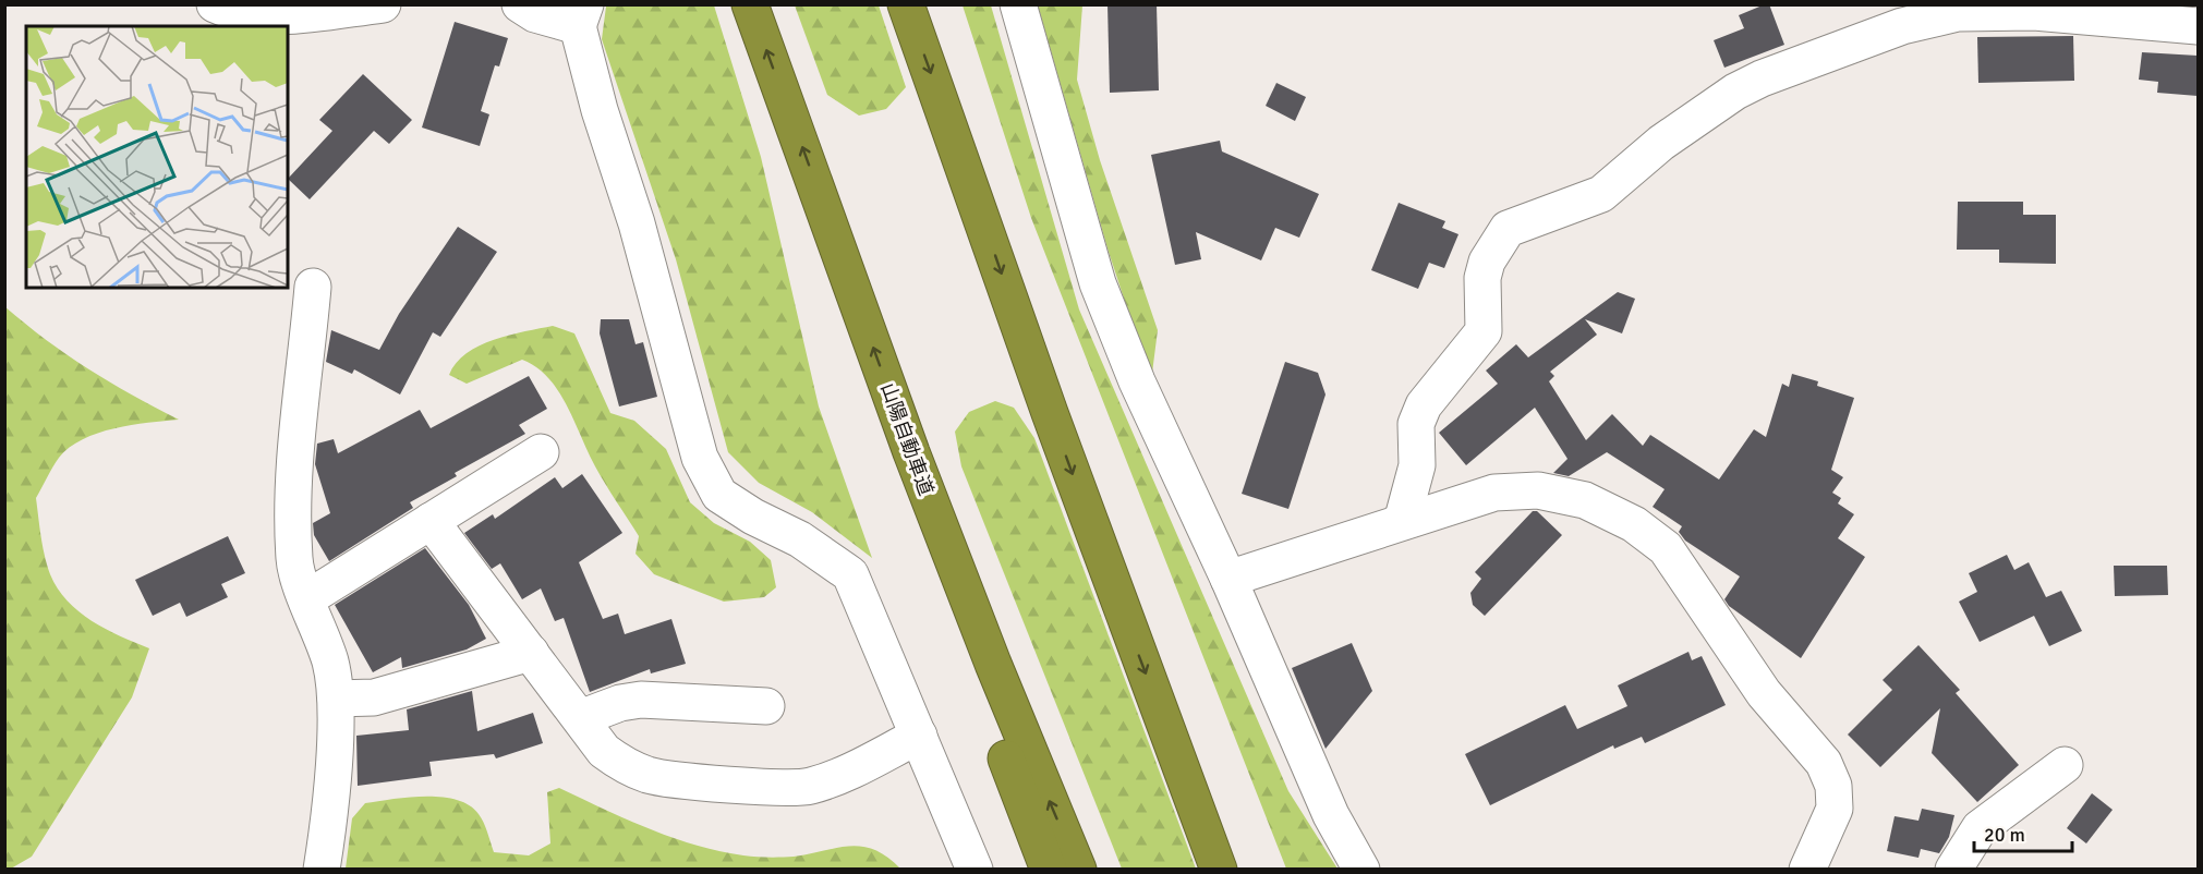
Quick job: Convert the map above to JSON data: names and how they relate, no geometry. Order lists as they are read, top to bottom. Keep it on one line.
{"streets":{"highway":["山陽自動車道"]},"scale_bar":"20 m"}
